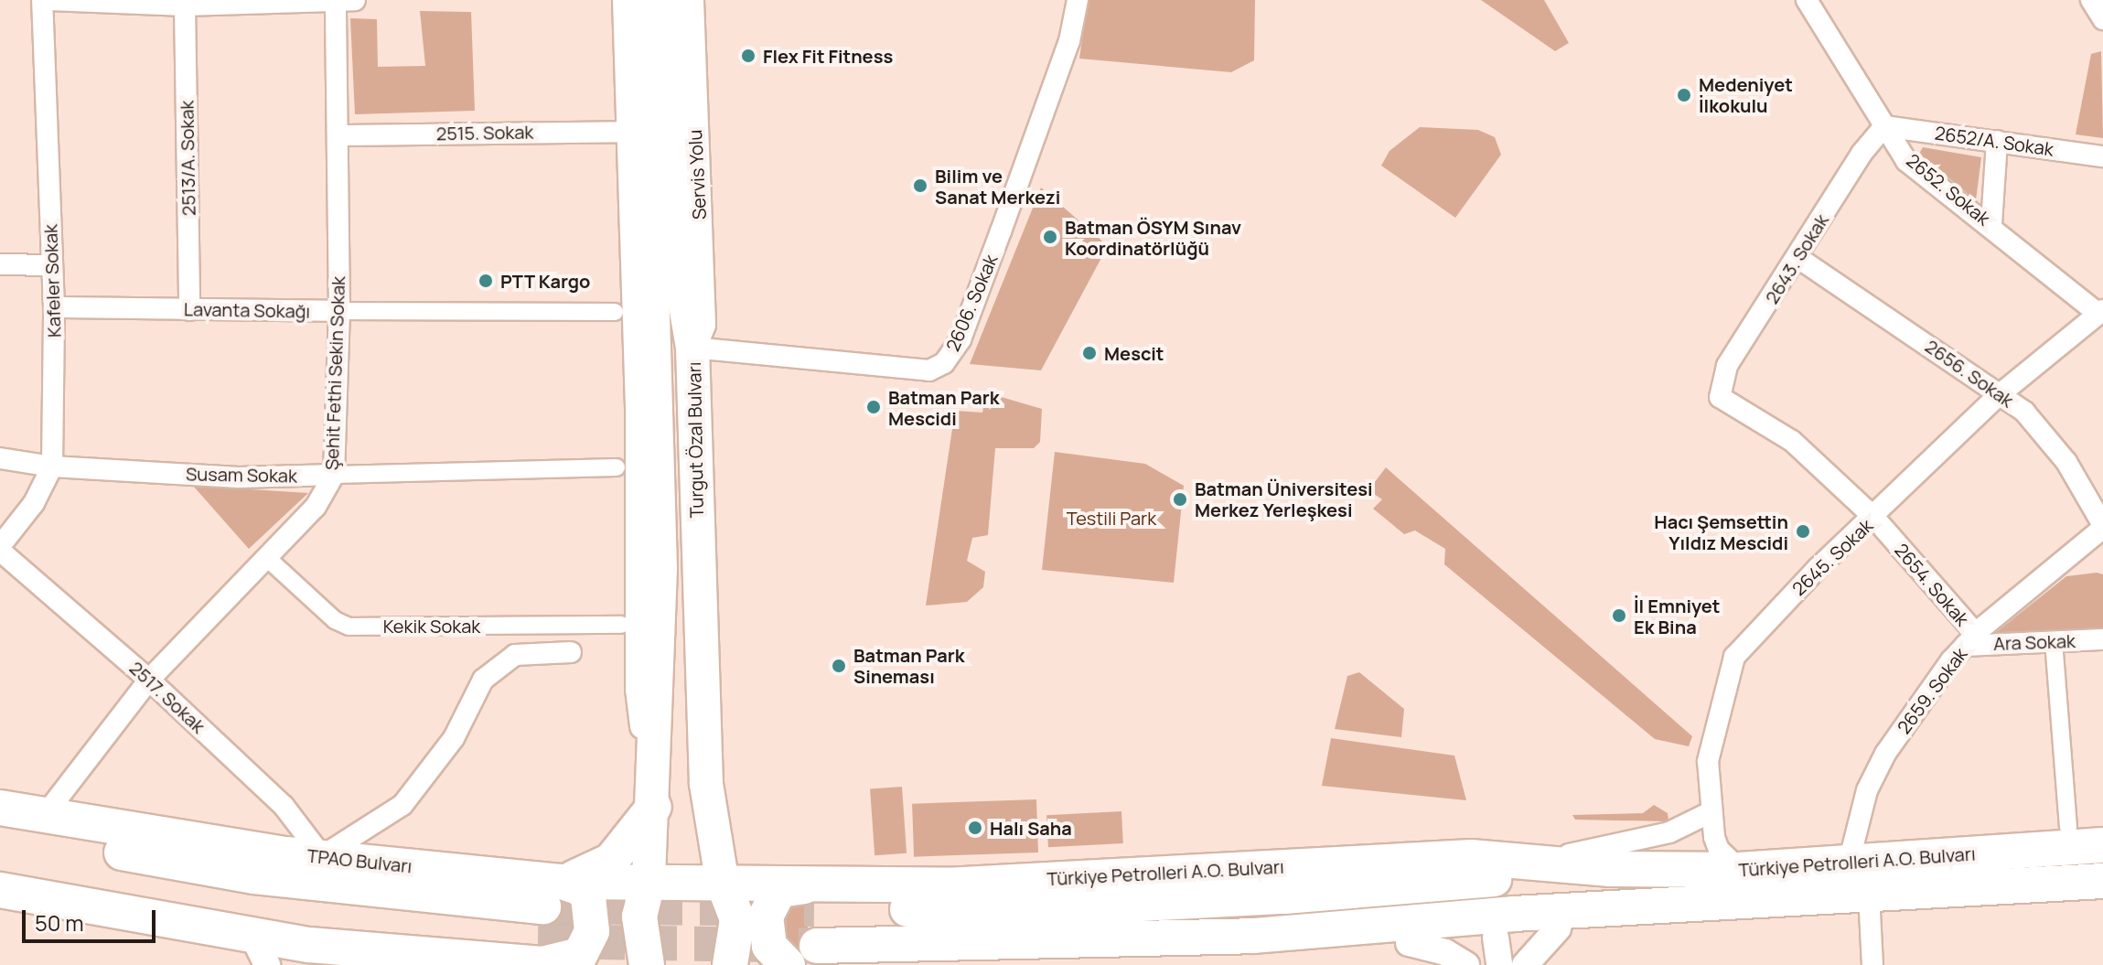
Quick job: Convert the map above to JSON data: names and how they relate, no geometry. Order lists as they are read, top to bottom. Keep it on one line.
{"streets":{"highway":["TPAO Bulvarı","Türkiye Petrolleri A.O. Bulvarı"],"main road":["Turgut Özal Bulvarı"],"street":["2515. Sokak","2652/A. Sokak","2513/A. Sokak","Servis Yolu","2652. Sokak","2643. Sokak","Kafeler Sokak","2606. Sokak","Lavanta Sokağı","Şehit Fethi Sekin Sokak","2656. Sokak","Susam Sokak","2645. Sokak","2654. Sokak","Kekik Sokak","Ara Sokak","2659. Sokak","2517. Sokak"]},"crossings":[["2515. Sokak","Şehit Fethi Sekin Sokak"],["2652/A. Sokak","2652. Sokak"],["2652/A. Sokak","2643. Sokak"],["2513/A. Sokak","Lavanta Sokağı"],["Servis Yolu","2606. Sokak"],["Servis Yolu","Turgut Özal Bulvarı"],["2652. Sokak","2643. Sokak"],["2652. Sokak","2645. Sokak"],["2643. Sokak","2656. Sokak"],["2643. Sokak","2654. Sokak"],["Kafeler Sokak","Lavanta Sokağı"],["Kafeler Sokak","Susam Sokak"],["Kafeler Sokak","2517. Sokak"],["2606. Sokak","Turgut Özal Bulvarı"],["Lavanta Sokağı","Şehit Fethi Sekin Sokak"],["Şehit Fethi Sekin Sokak","Susam Sokak"],["Şehit Fethi Sekin Sokak","Kekik Sokak"],["Şehit Fethi Sekin Sokak","2517. Sokak"],["Şehit Fethi Sekin Sokak","TPAO Bulvarı"],["2656. Sokak","2645. Sokak"],["2656. Sokak","2659. Sokak"],["Turgut Özal Bulvarı","TPAO Bulvarı"],["Turgut Özal Bulvarı","Türkiye Petrolleri A.O. Bulvarı"],["2645. Sokak","2654. Sokak"],["2645. Sokak","Türkiye Petrolleri A.O. Bulvarı"],["2654. Sokak","Ara Sokak"],["2654. Sokak","2659. Sokak"],["Ara Sokak","2659. Sokak"],["2659. Sokak","Türkiye Petrolleri A.O. Bulvarı"],["2517. Sokak","TPAO Bulvarı"],["TPAO Bulvarı","Türkiye Petrolleri A.O. Bulvarı"]],"parks":["Testili Park"],"places":["Flex Fit Fitness","Medeniyet İlkokulu","Bilim ve Sanat Merkezi","Batman ÖSYM Sınav Koordinatörlüğü","PTT Kargo","Mescit","Batman Park Mescidi","Batman Üniversitesi Merkez Yerleşkesi","Hacı Şemsettin Yıldız Mescidi","İl Emniyet Ek Bina","Batman Park Sineması","Halı Saha"],"scale_bar":"50 m"}
